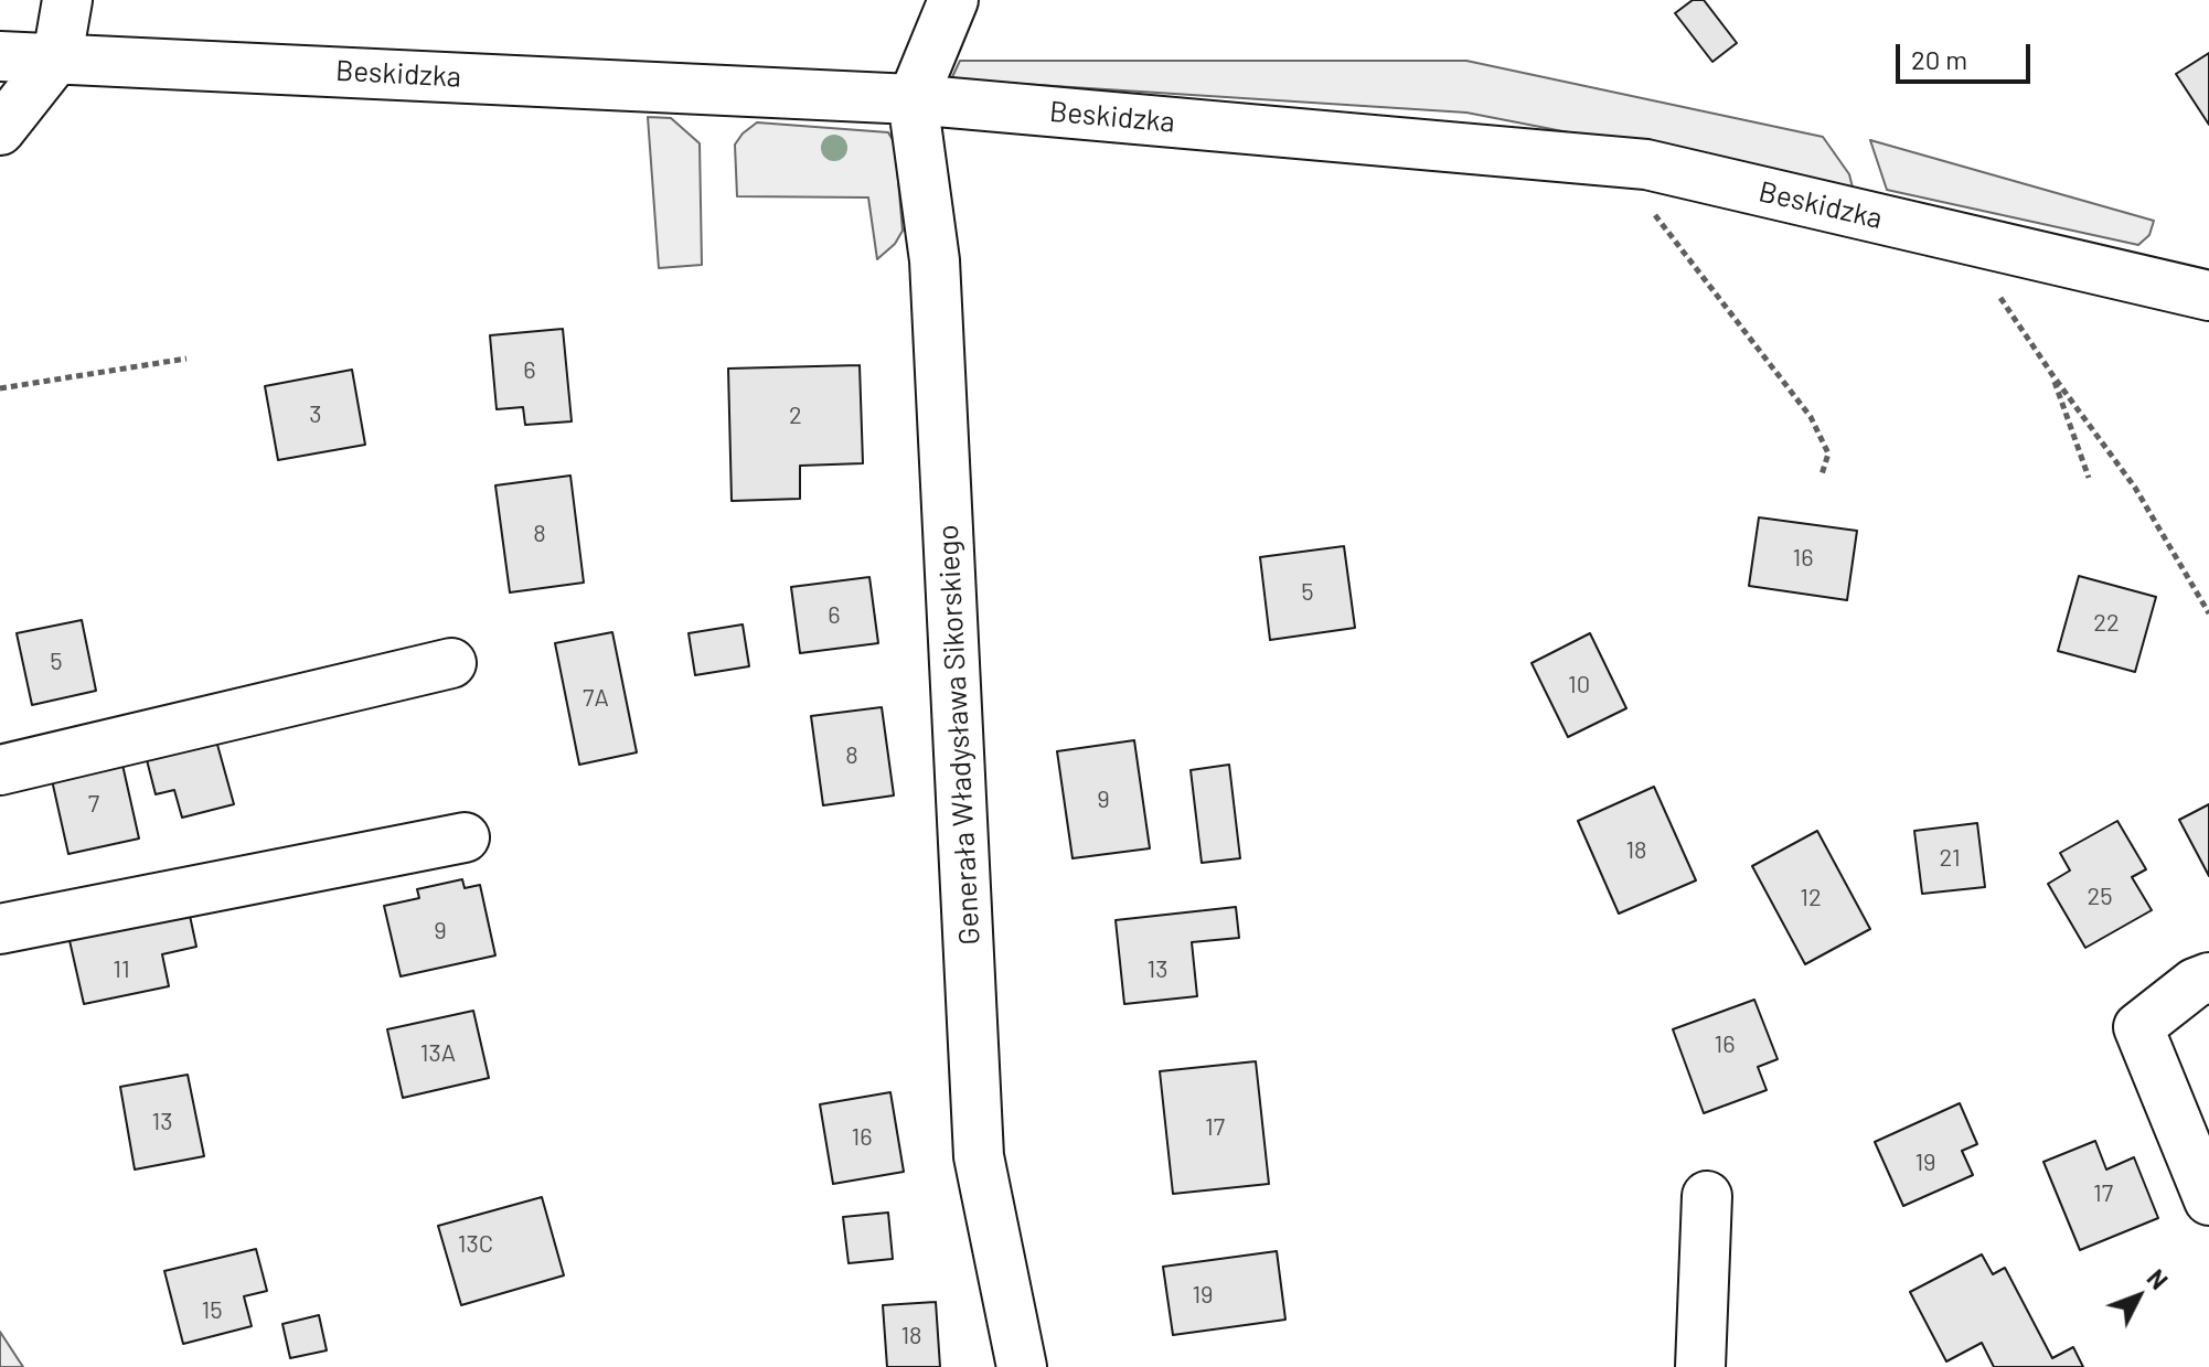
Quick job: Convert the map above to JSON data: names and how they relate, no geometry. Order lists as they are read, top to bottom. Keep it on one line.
{"streets":{"street":["Beskidzka","Generała Władysława Sikorskiego"]},"crossings":[["Beskidzka","Generała Władysława Sikorskiego"]],"house_numbers":["6","3","2","8","16","5","6","22","5","10","7A","8","9","7","18","21","25","12","9","11","13","16","13A","13","17","16","19","17","13C","19","15","18"],"scale_bar":"20 m","north":"top right"}
